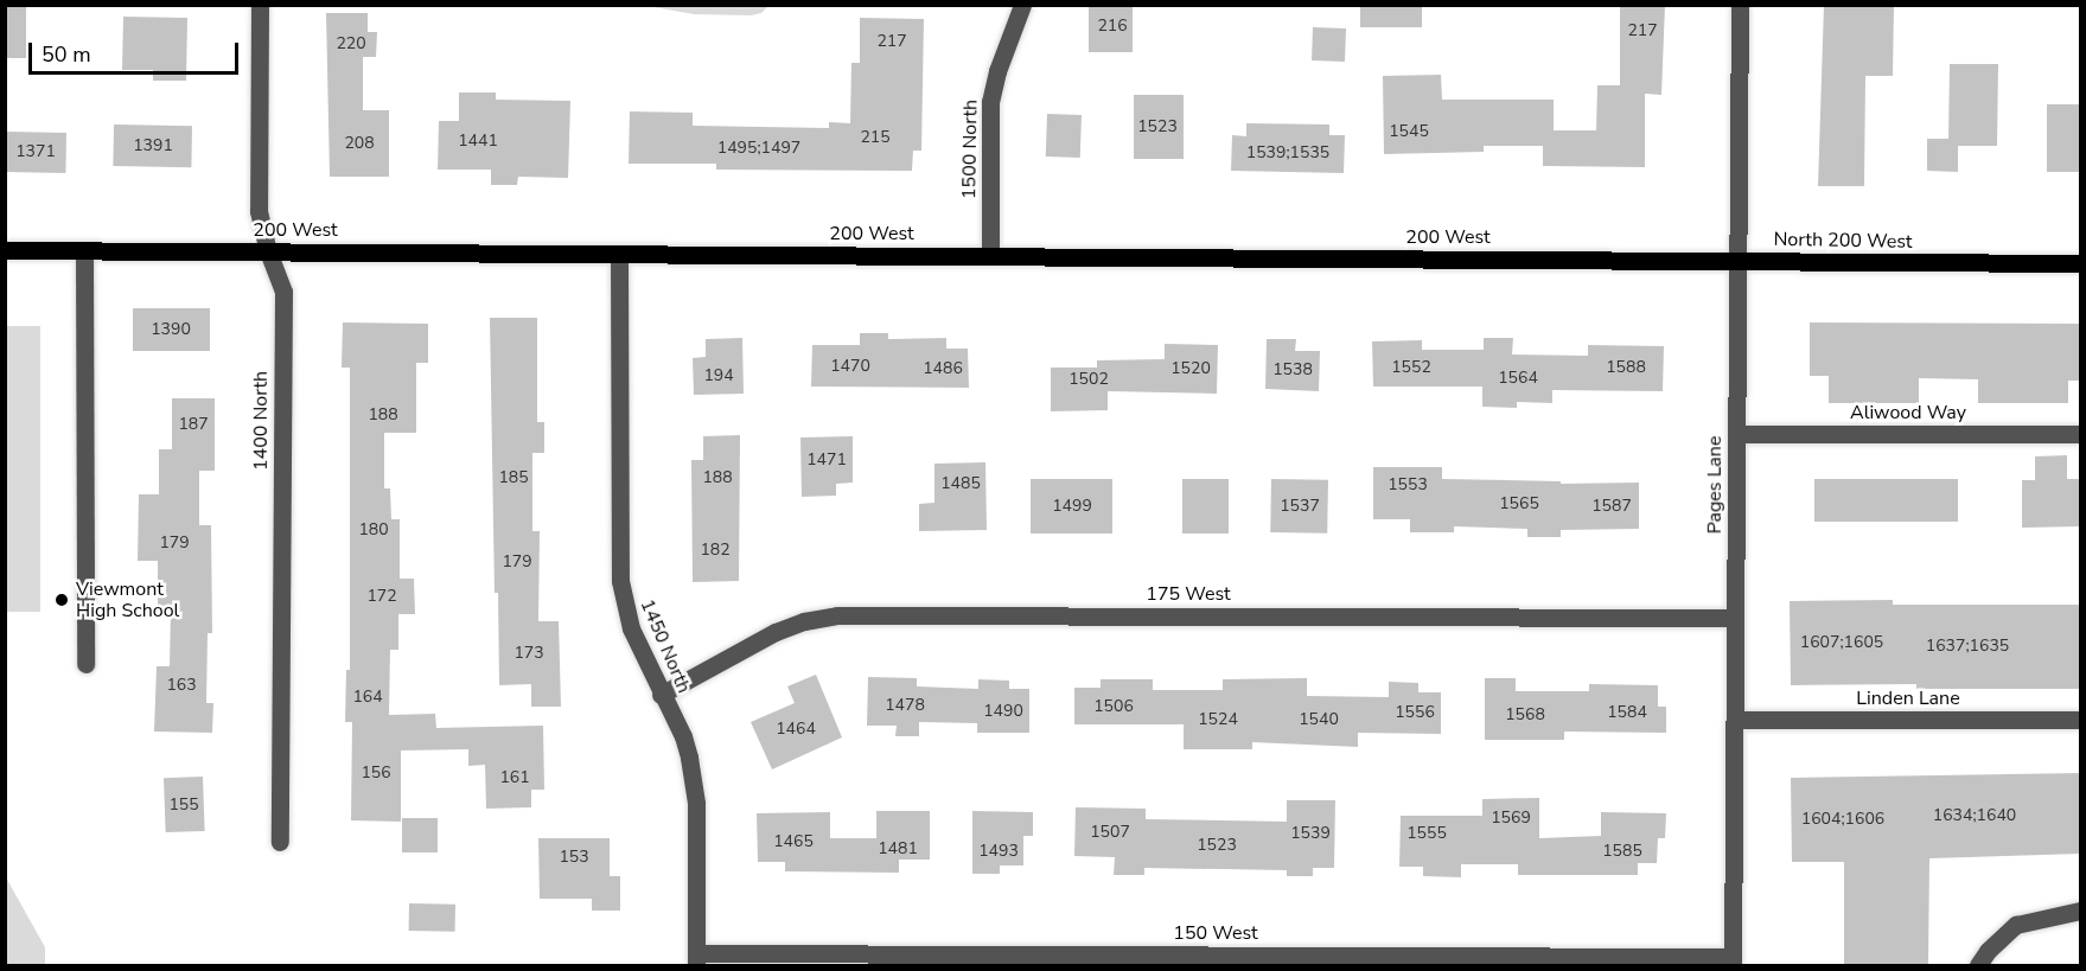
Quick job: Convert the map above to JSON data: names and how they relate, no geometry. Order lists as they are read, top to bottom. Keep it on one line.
{"streets":{"main road":["200 West","North 200 West"],"street":["1500 North","Aliwood Way","1400 North","Pages Lane","175 West","1450 North","Linden Lane","150 West"]},"crossings":[["1500 North","200 West"],["200 West","North 200 West"],["200 West","1400 North"],["200 West","Pages Lane"],["200 West","1450 North"],["North 200 West","Pages Lane"],["Aliwood Way","Pages Lane"],["Pages Lane","175 West"],["Pages Lane","Linden Lane"],["Pages Lane","150 West"],["175 West","1450 North"],["1450 North","150 West"]],"places":["Viewmont High School"],"house_numbers":["216","217","217","220","1523","1545","215","1441","208","1391","1495;1497","1371","1539;1535","1390","1470","1552","1588","1486","1520","1538","194","1564","1502","188","187","1471","185","188","1485","1553","1565","1499","1537","1587","180","179","182","179","172","1607;1605","1637;1635","173","163","164","1478","1506","1490","1556","1584","1568","1524","1540","1464","156","161","155","1634;1640","1569","1604;1606","1507","1539","1555","1465","1523","1481","1493","1585","153"],"scale_bar":"50 m"}
